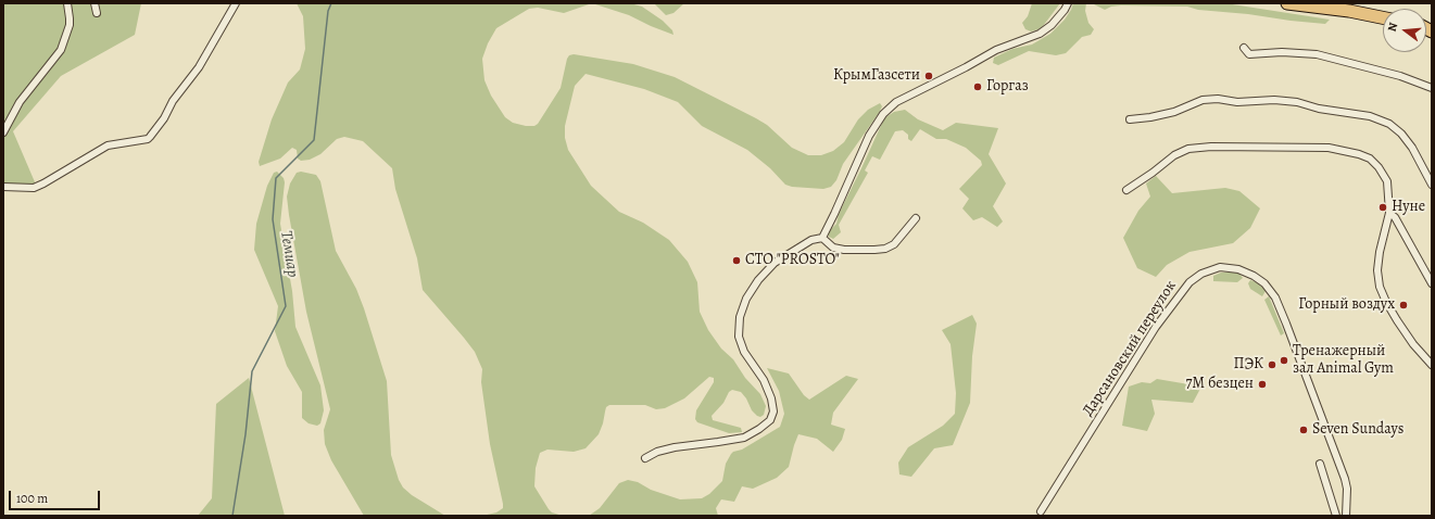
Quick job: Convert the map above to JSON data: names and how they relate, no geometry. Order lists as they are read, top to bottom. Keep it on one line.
{"streets":{"street":["Дарсановский переулок"]},"water":["Темиар"],"places":["КрымГазсети","Горгаз","Нуне","СТО \"PROSTO\"","Горный воздух","Тренажерный зал Animal Gym","ПЭК","7М безцен","Seven Sundays"],"scale_bar":"100 m","north":"left"}
